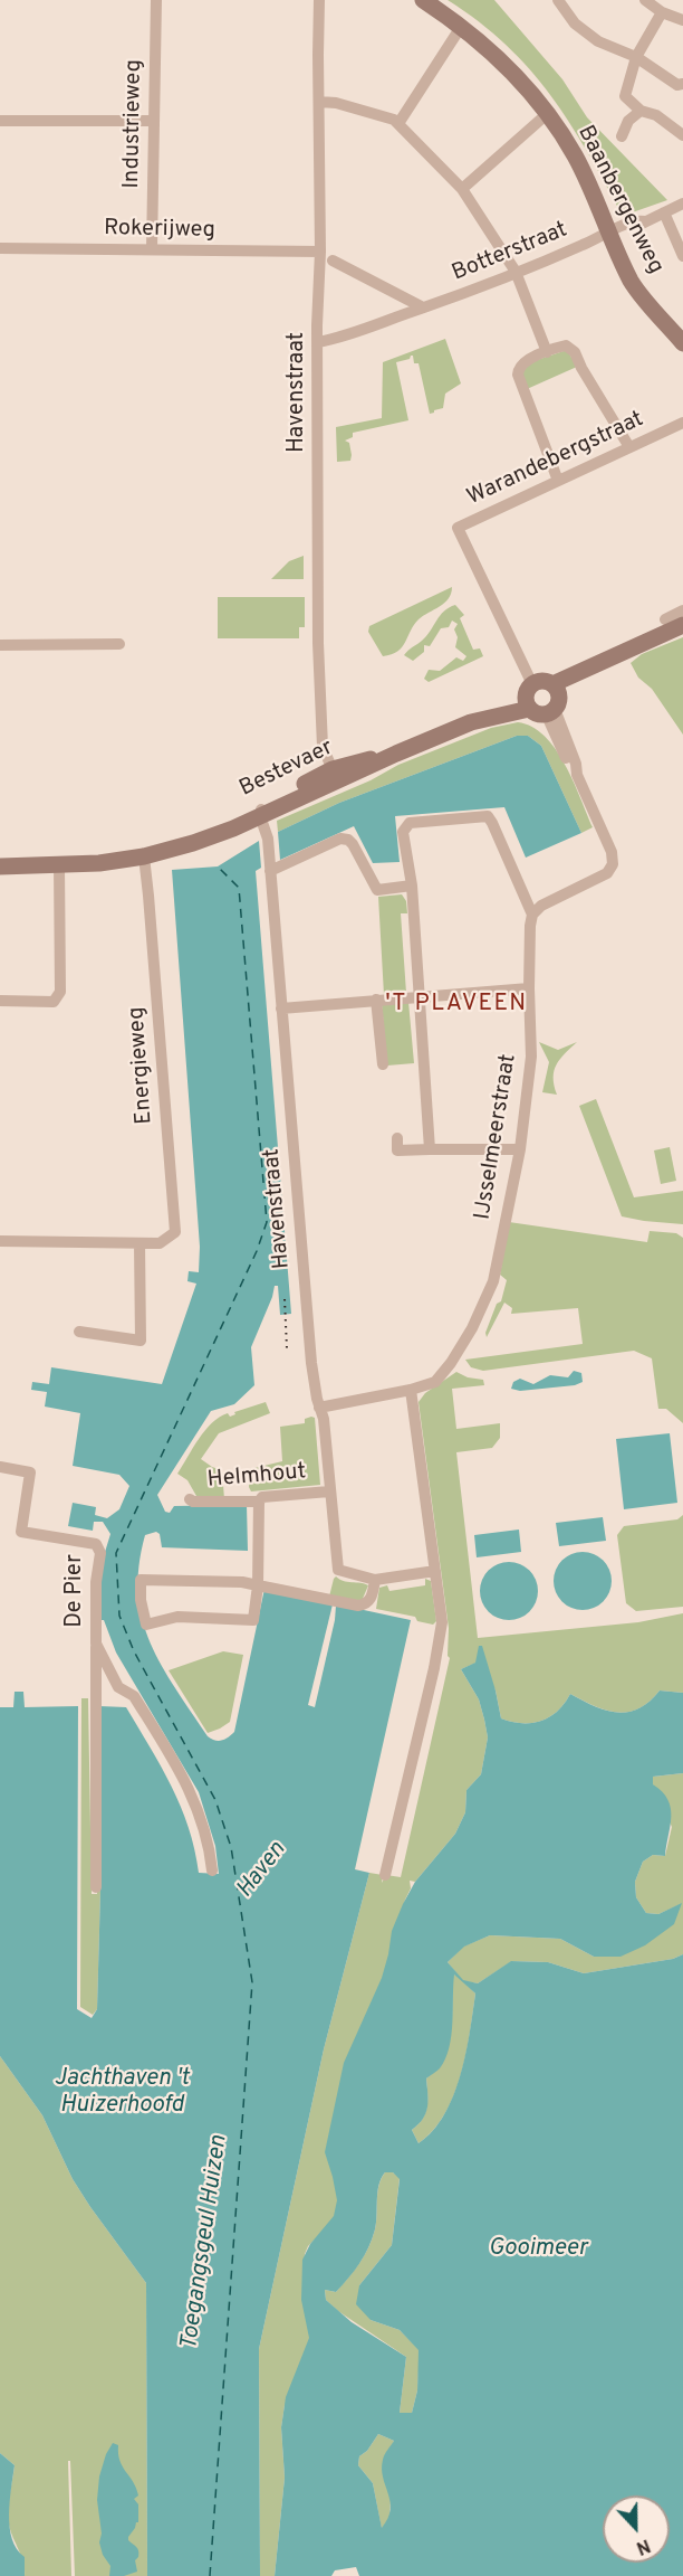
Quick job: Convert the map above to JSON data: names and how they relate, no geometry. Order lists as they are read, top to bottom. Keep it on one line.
{"streets":{"street":["Industrieweg","Baanbergenweg","Rokerijweg","Botterstraat","Havenstraat","Warandebergstraat","Bestevaer","Energieweg","IJsselmeerstraat","Helmhout","De Pier"]},"crossings":[["Industrieweg","Rokerijweg"],["Baanbergenweg","Botterstraat"],["Rokerijweg","Havenstraat"],["Botterstraat","Havenstraat"],["Havenstraat","Bestevaer"],["Havenstraat","IJsselmeerstraat"],["Havenstraat","Helmhout"],["Warandebergstraat","Bestevaer"],["Bestevaer","Energieweg"]],"districts":["'T PLAVEEN"],"water":["Haven","Jachthaven 't Huizerhoofd","Toegangsgeul Huizen","Gooimeer"],"north":"bottom"}
